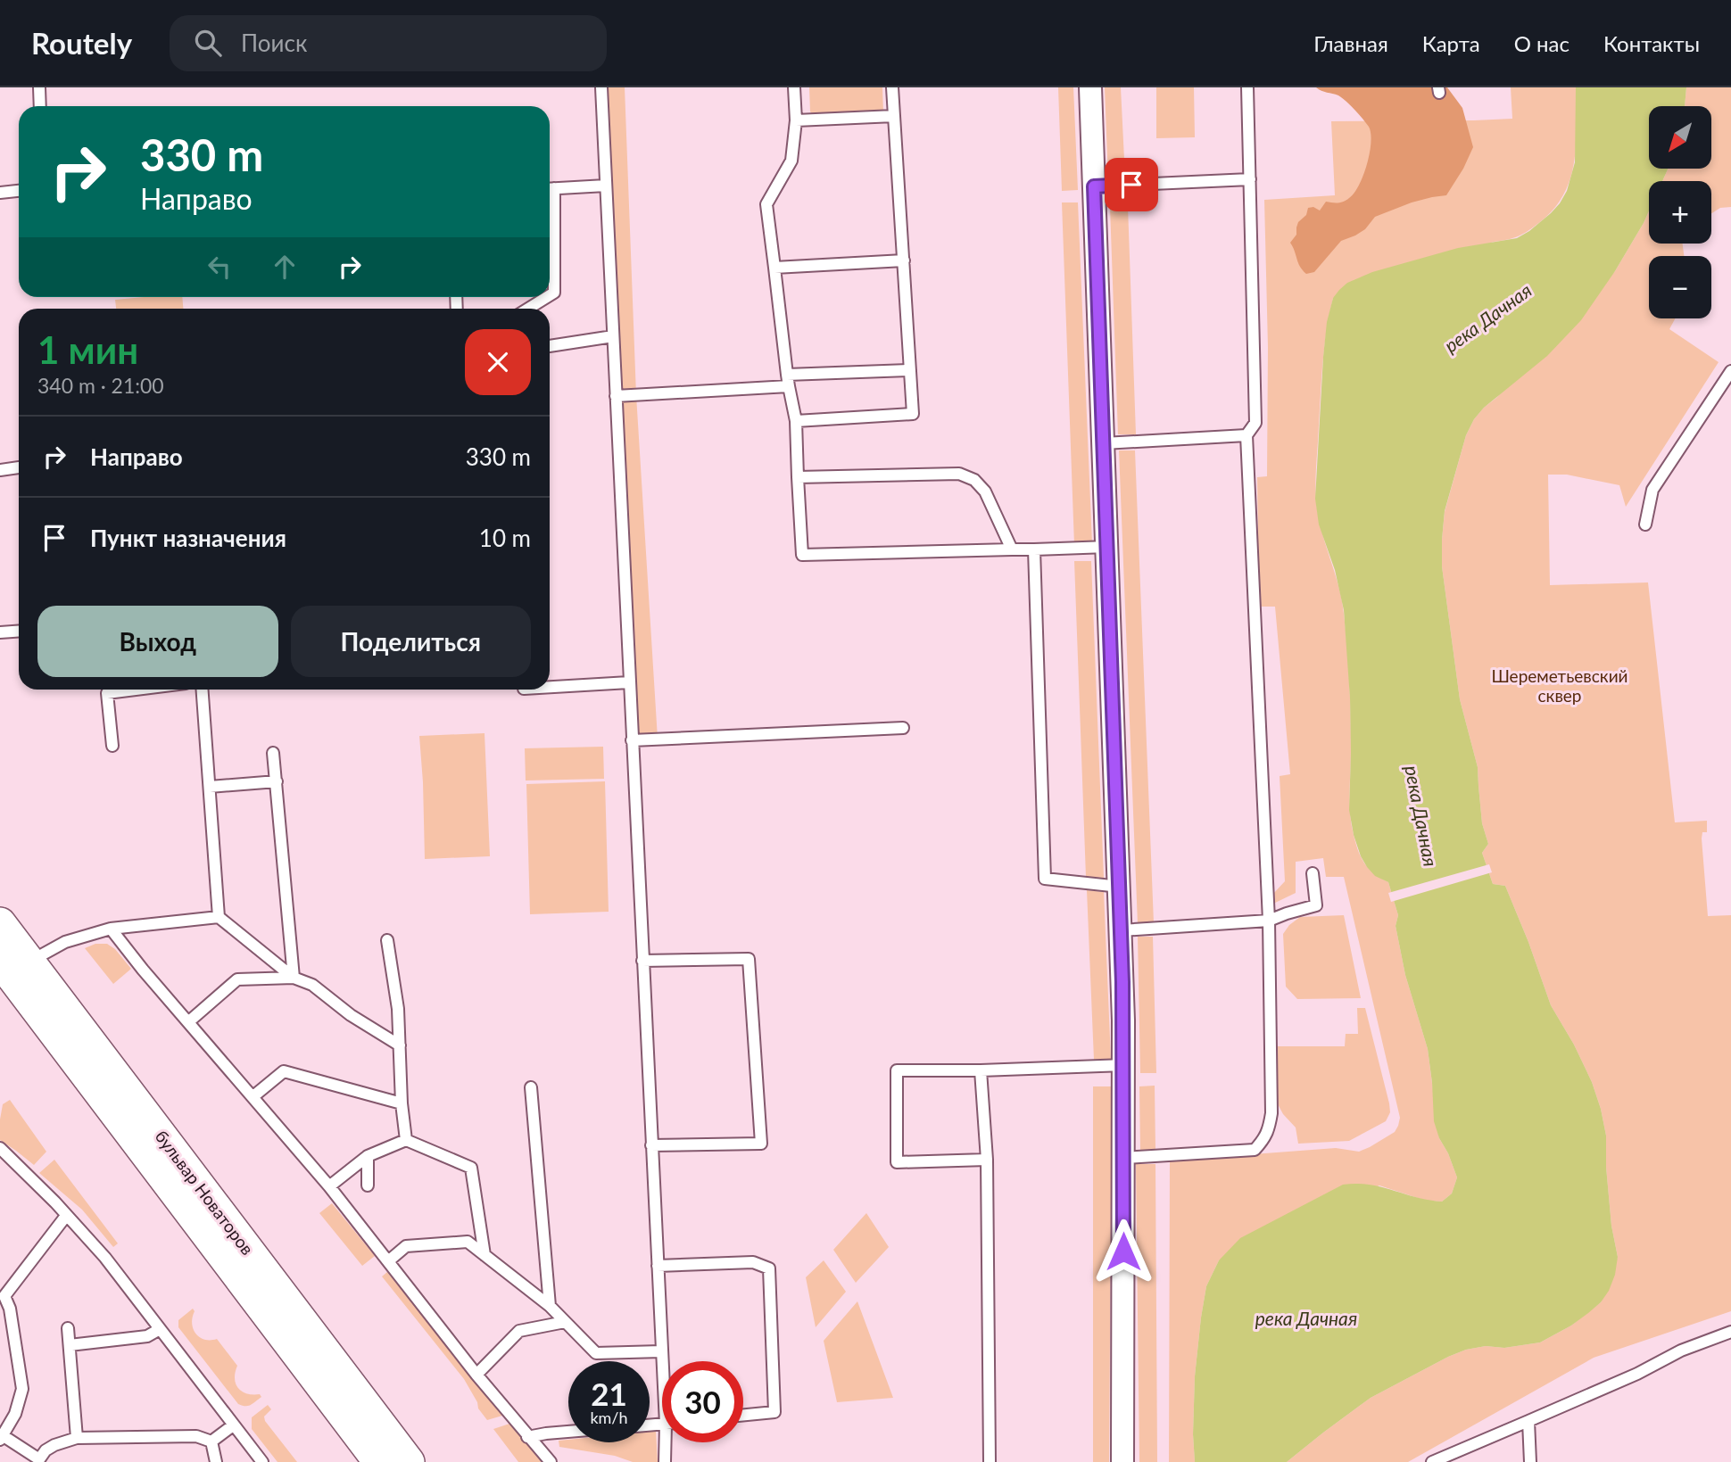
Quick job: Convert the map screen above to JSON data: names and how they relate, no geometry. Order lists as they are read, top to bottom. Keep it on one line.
{"streets":{"street":["бульвар Новаторов"]},"water":["река Дачная"],"parks":["Шереметьевский сквер"],"north":"bottom left","page":{"header":"Routely","search":"Поиск","nav":["Главная","Карта","О нас","Контакты"],"map_buttons":["+","−"],"turn":["330 m","Направо"],"heading":["1 мин","340 m · 21:00"],"list":[{"name":"Направо","value":"330 m"},{"name":"Пункт назначения","value":"10 m"}],"buttons":["Выход","Поделиться"],"speed":"21 km/h","limit":"30"}}
